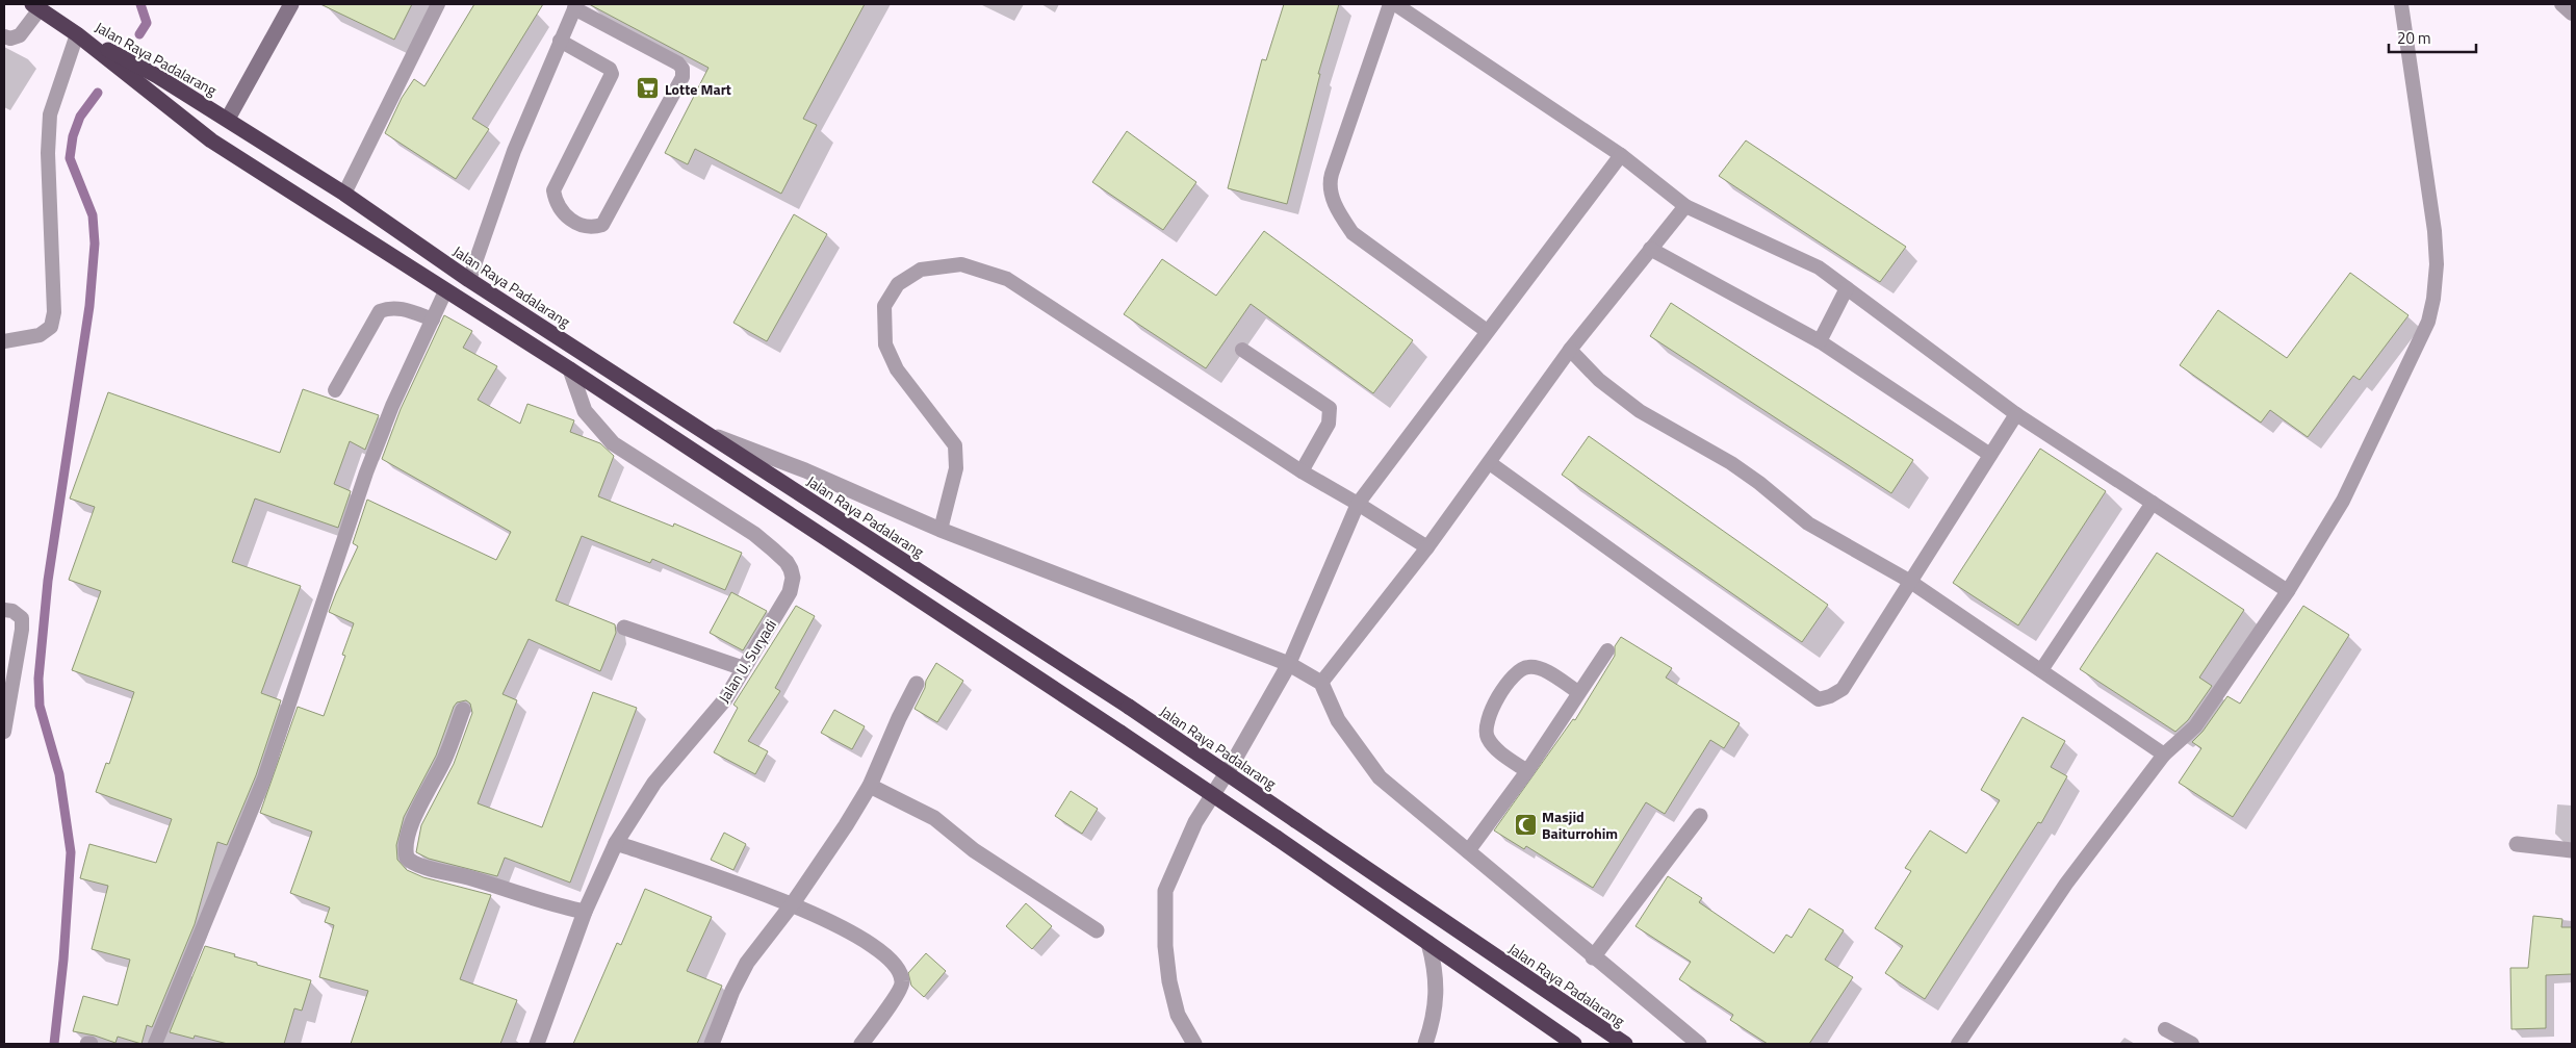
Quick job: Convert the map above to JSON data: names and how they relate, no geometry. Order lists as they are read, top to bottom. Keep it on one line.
{"streets":{"highway":["Jalan Raya Padalarang"],"street":["Jalan U. Suryadi"]},"crossings":[["Jalan Raya Padalarang","Jalan U. Suryadi"]],"places":{"supermarket":["Lotte Mart"],"mosque":["Masjid Baiturrohim"]},"scale_bar":"20 m"}
